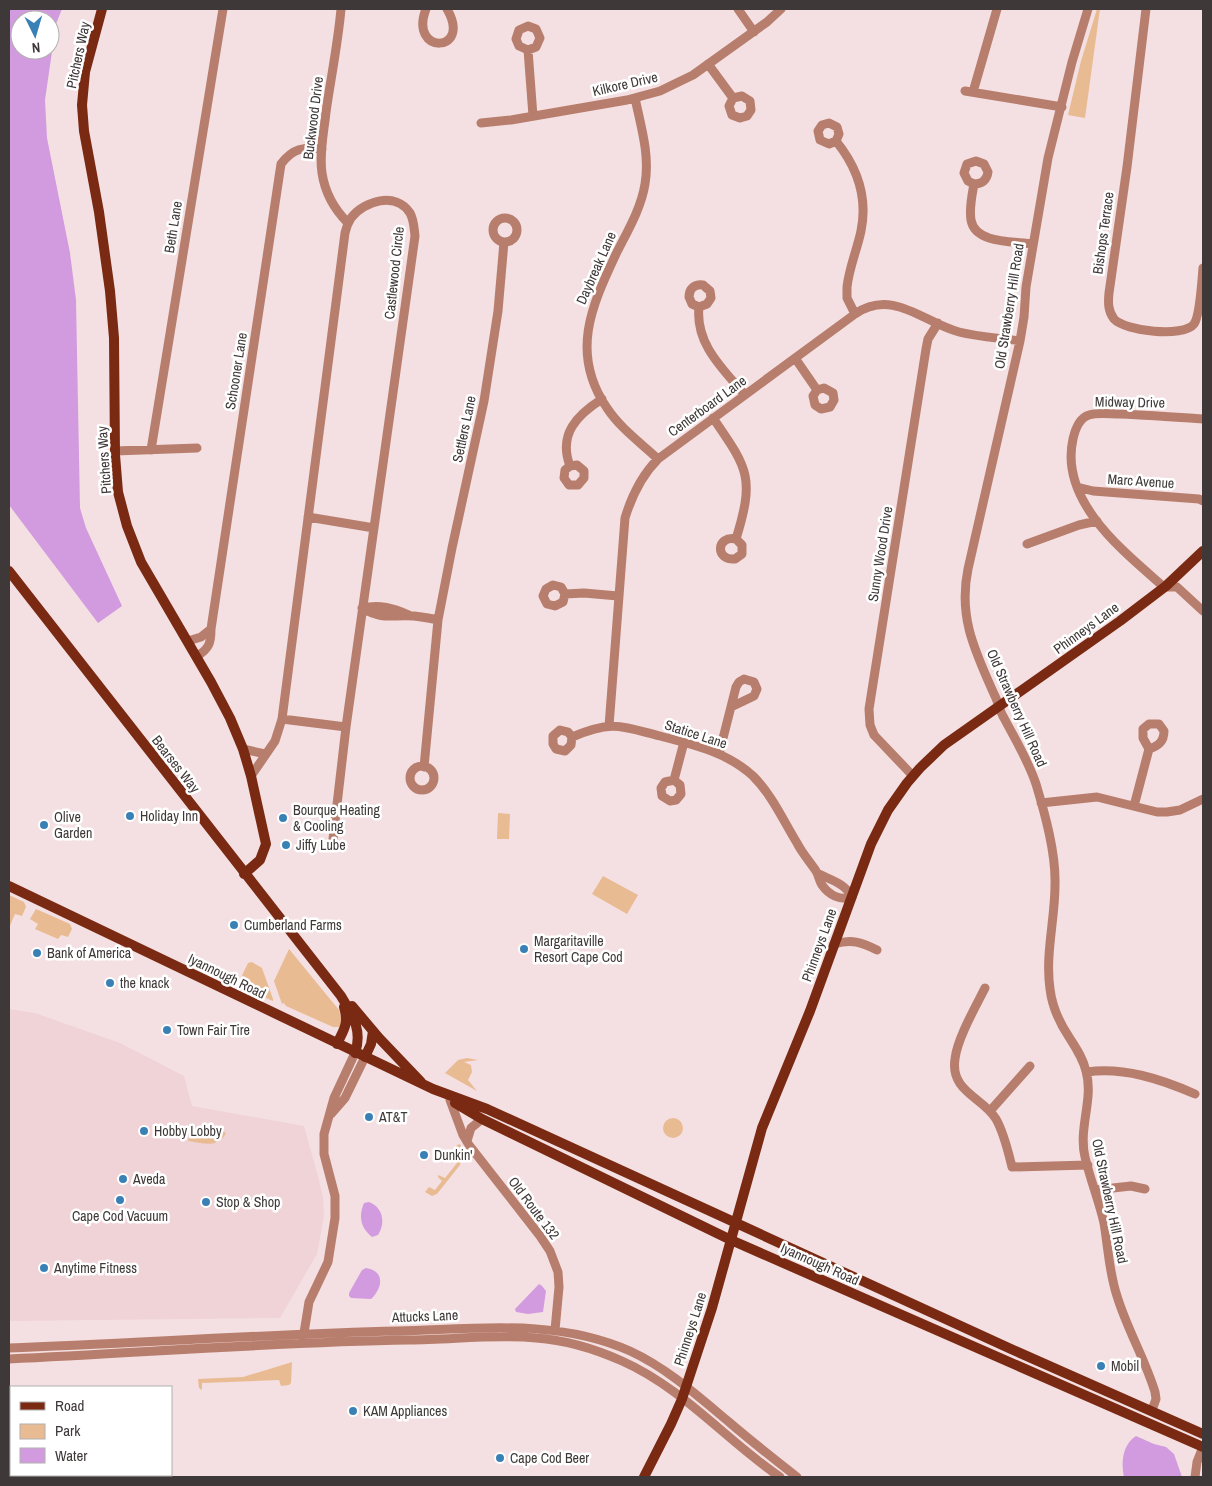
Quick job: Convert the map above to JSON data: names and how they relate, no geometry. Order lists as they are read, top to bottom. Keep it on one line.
{"streets":{"main road":["Pitchers Way","Phinneys Lane","Bearses Way","Iyannough Road"],"street":["Kilkore Drive","Buckwood Drive","Beth Lane","Bishops Terrace","Daybreak Lane","Castlewood Circle","Old Strawberry Hill Road","Schooner Lane","Midway Drive","Centerboard Lane","Settlers Lane","Marc Avenue","Sunny Wood Drive","Statice Lane","Old Route 132","Attucks Lane"]},"crossings":[["Pitchers Way","Schooner Lane"],["Pitchers Way","Bearses Way"],["Kilkore Drive","Daybreak Lane"],["Buckwood Drive","Castlewood Circle"],["Buckwood Drive","Schooner Lane"],["Daybreak Lane","Centerboard Lane"],["Old Strawberry Hill Road","Centerboard Lane"],["Old Strawberry Hill Road","Phinneys Lane"],["Old Strawberry Hill Road","Iyannough Road"],["Midway Drive","Marc Avenue"],["Midway Drive","Phinneys Lane"],["Centerboard Lane","Sunny Wood Drive"],["Centerboard Lane","Statice Lane"],["Sunny Wood Drive","Phinneys Lane"],["Phinneys Lane","Statice Lane"],["Phinneys Lane","Iyannough Road"],["Phinneys Lane","Attucks Lane"],["Bearses Way","Iyannough Road"],["Bearses Way","Attucks Lane"],["Iyannough Road","Old Route 132"],["Old Route 132","Attucks Lane"]],"places":["Holiday Inn","Bourque Heating & Cooling","Olive Garden","Jiffy Lube","Cumberland Farms","Margaritaville Resort Cape Cod","Bank of America","the knack","Town Fair Tire","AT&T","Hobby Lobby","Dunkin'","Aveda","Cape Cod Vacuum","Stop & Shop","Anytime Fitness","Mobil","KAM Appliances","Cape Cod Beer"],"legend":["Road","Park","Water"],"north":"bottom"}
